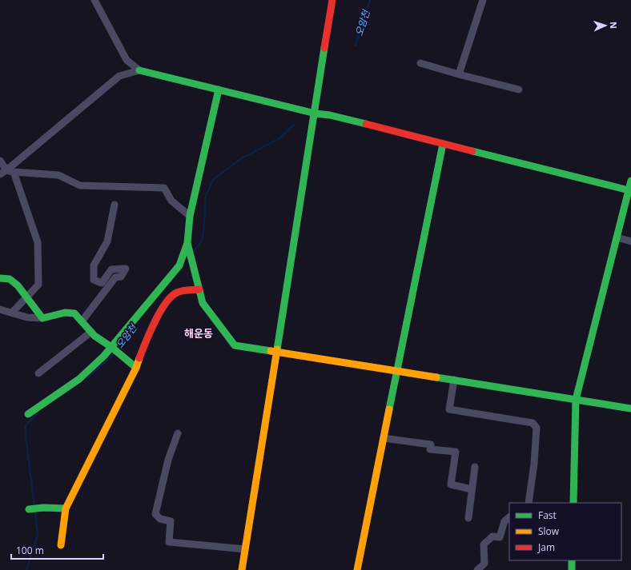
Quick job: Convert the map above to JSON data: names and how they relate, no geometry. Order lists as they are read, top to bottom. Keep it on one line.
{"districts":["해운동"],"water":["오암천"],"legend":["Fast","Slow","Jam"],"scale_bar":"100 m","north":"right"}
